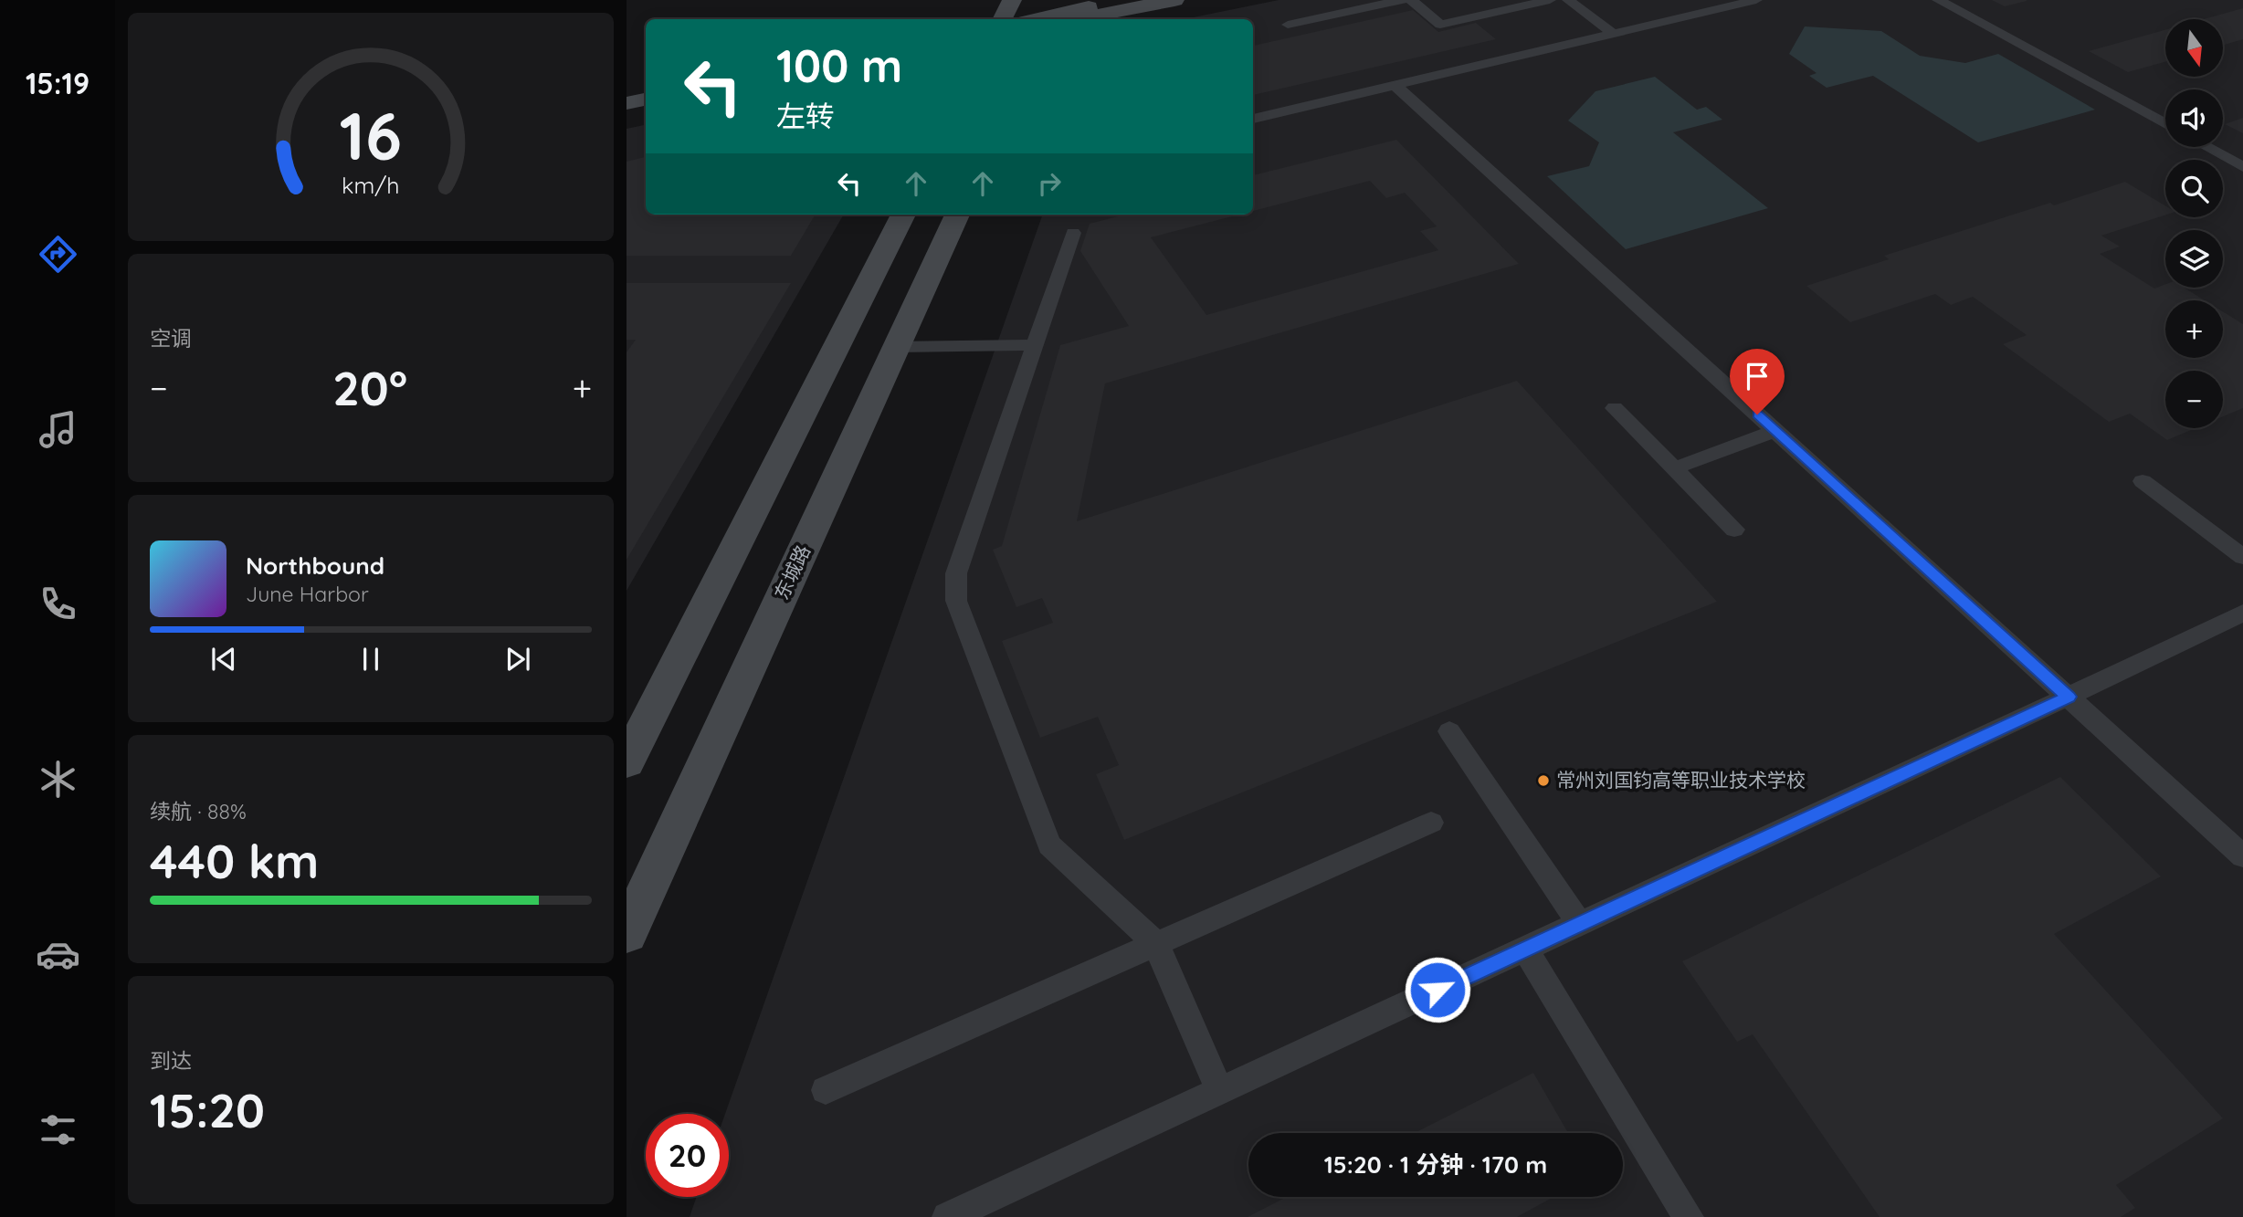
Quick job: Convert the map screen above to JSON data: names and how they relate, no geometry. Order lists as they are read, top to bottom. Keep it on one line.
{"streets":{"main road":["东城路"]},"places":["常州刘国钧高等职业技术学校"],"north":"bottom","page":{"tabs":"15:19","map_buttons":["+","−"],"turn":["100 m","左转"],"tile":["空调",["续航 · 88%","440 km"],["到达","15:20"]],"heat":["−","20°","+"],"song":["Northbound","June Harbor"],"limit":"20","trip":"15:20 · 1 分钟 · 170 m","gauge":["16","km/h"]}}
